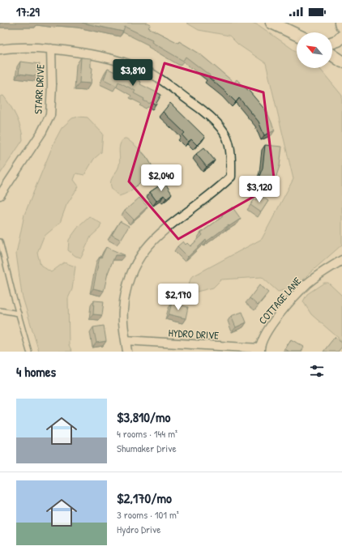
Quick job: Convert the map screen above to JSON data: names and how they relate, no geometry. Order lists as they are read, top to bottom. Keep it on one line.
{"streets":{"street":["STARR DRIVE","COTTAGE LANE","HYDRO DRIVE"]},"crossings":[["COTTAGE LANE","HYDRO DRIVE"]],"north":"top left","page":{"status":"17:29","price":["$3,810","$2,040","$3,120","$2,170"],"heading":"4 homes","list":[{"name":"$3,810/mo","note":"4 rooms · 144 m² · Shumaker Drive"},{"name":"$2,170/mo","note":"3 rooms · 101 m² · Hydro Drive"}]}}
